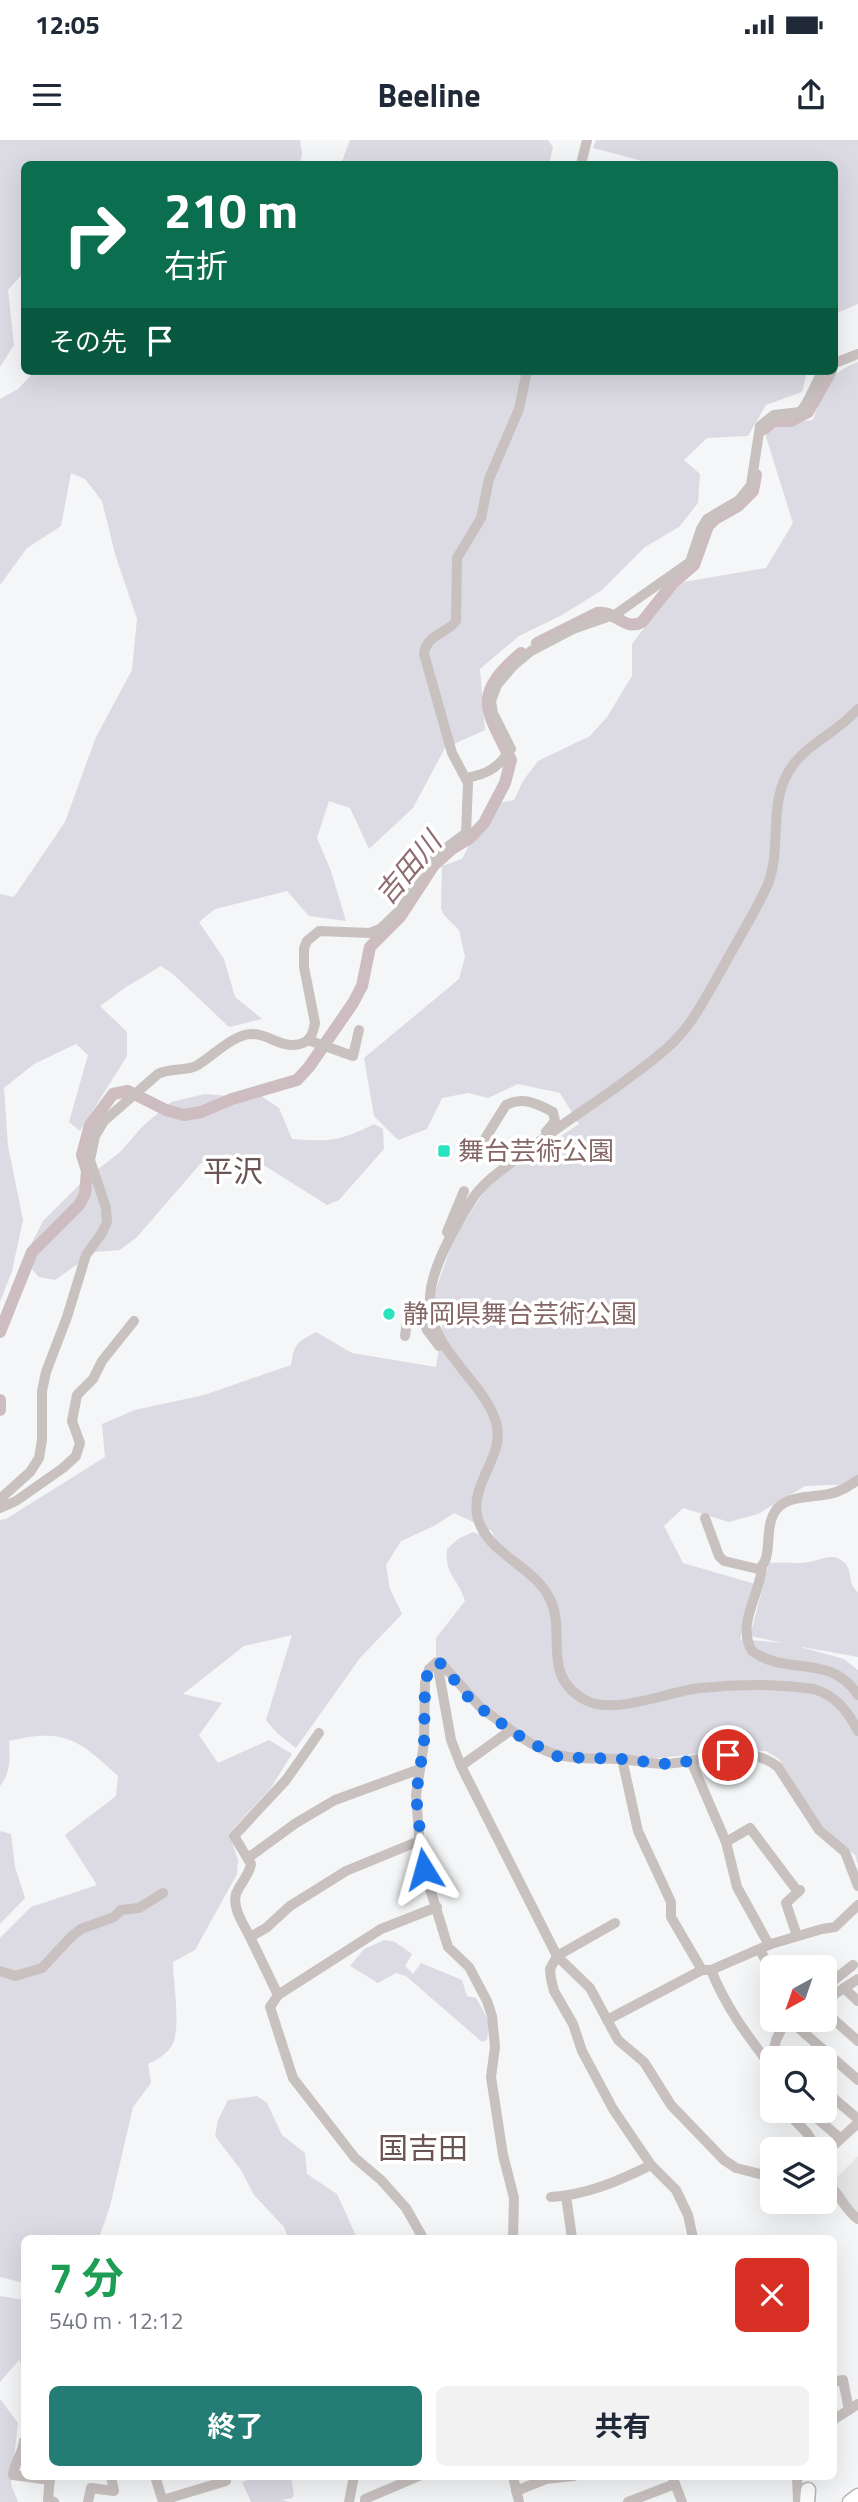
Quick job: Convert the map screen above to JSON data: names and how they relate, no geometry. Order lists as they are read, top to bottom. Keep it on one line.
{"districts":["平沢","国吉田"],"water":["吉田川"],"places":{"transit":["舞台芸術公園"],"other":["静岡県舞台芸術公園"]},"north":"bottom left","page":{"status":"12:05","header":"Beeline","turn":["210 m","右折"],"then":"その先","heading":["7 分","540 m · 12:12"],"buttons":["終了","共有"]}}
